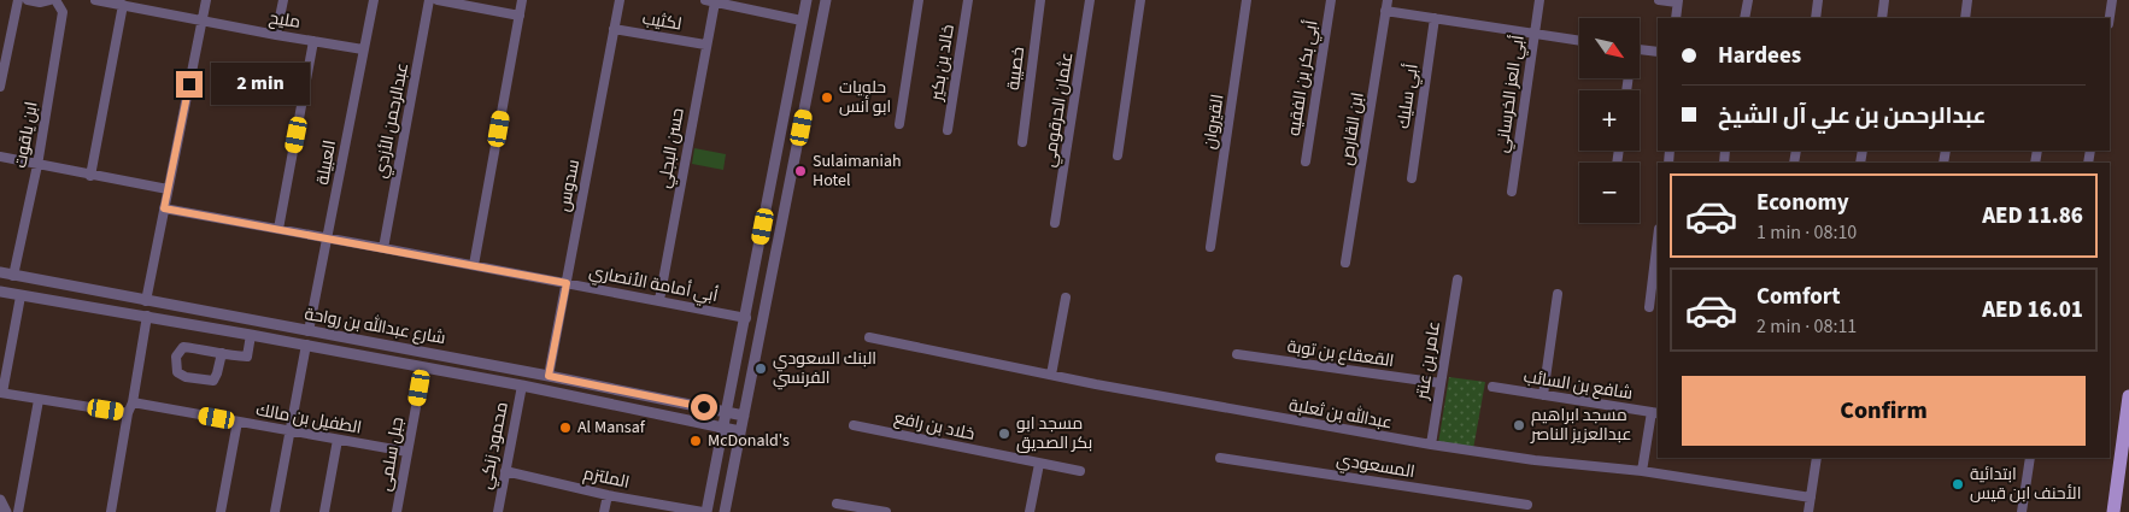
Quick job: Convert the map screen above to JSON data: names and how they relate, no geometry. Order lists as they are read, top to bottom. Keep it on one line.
{"streets":{"street":["مليح","لكثيب","خالد بن بكير","خصيبة","أبي بكر بن الفقيه","أبي العز الخرساني","أبي سليك","عثمان الحرقومي","عبدالرحمن الأزدي","القيروان","ابن القارص","ابن ياقوت","حسن البجلي","العبيلة","سدوس","أبي أمامة الأنصاري","شارع عبدالله بن رواحة","القعقاع بن توبة","عامر بن عنتر","شافع بن السائب","عبدالله بن ثعلبة","الطفيل بن مالك","خلاد بن رافع","محمود زنكي","جبل سلمى","المسعودي","الملتزم"]},"crossings":[["مليح","العبيلة"],["لكثيب","حسن البجلي"],["لكثيب","سدوس"],["عبدالرحمن الأزدي","أبي أمامة الأنصاري"],["ابن ياقوت","شارع عبدالله بن رواحة"],["حسن البجلي","أبي أمامة الأنصاري"],["العبيلة","أبي أمامة الأنصاري"],["العبيلة","شارع عبدالله بن رواحة"],["سدوس","أبي أمامة الأنصاري"],["سدوس","شارع عبدالله بن رواحة"],["شارع عبدالله بن رواحة","محمود زنكي"],["شارع عبدالله بن رواحة","جبل سلمى"],["القعقاع بن توبة","عامر بن عنتر"],["عامر بن عنتر","عبدالله بن ثعلبة"],["الطفيل بن مالك","جبل سلمى"],["محمود زنكي","الملتزم"]],"places":["حلويات ابو أنس","Sulaimaniah Hotel","البنك السعودي الفرنسي","مسجد ابراهيم عبدالعزيز الناصر","Al Mansaf","مسجد ابو بكر الصديق","McDonald's","ابتدائية الأحنف ابن قيس"],"north":"bottom right","page":{"map_buttons":["+","−"],"banner":["Hardees","عبدالرحمن بن علي آل الشيخ"],"bubble":"2 min","list":[{"name":"Economy","note":"1 min · 08:10","value":"AED 11.86"},{"name":"Comfort","note":"2 min · 08:11","value":"AED 16.01"}],"buttons":"Confirm"}}
